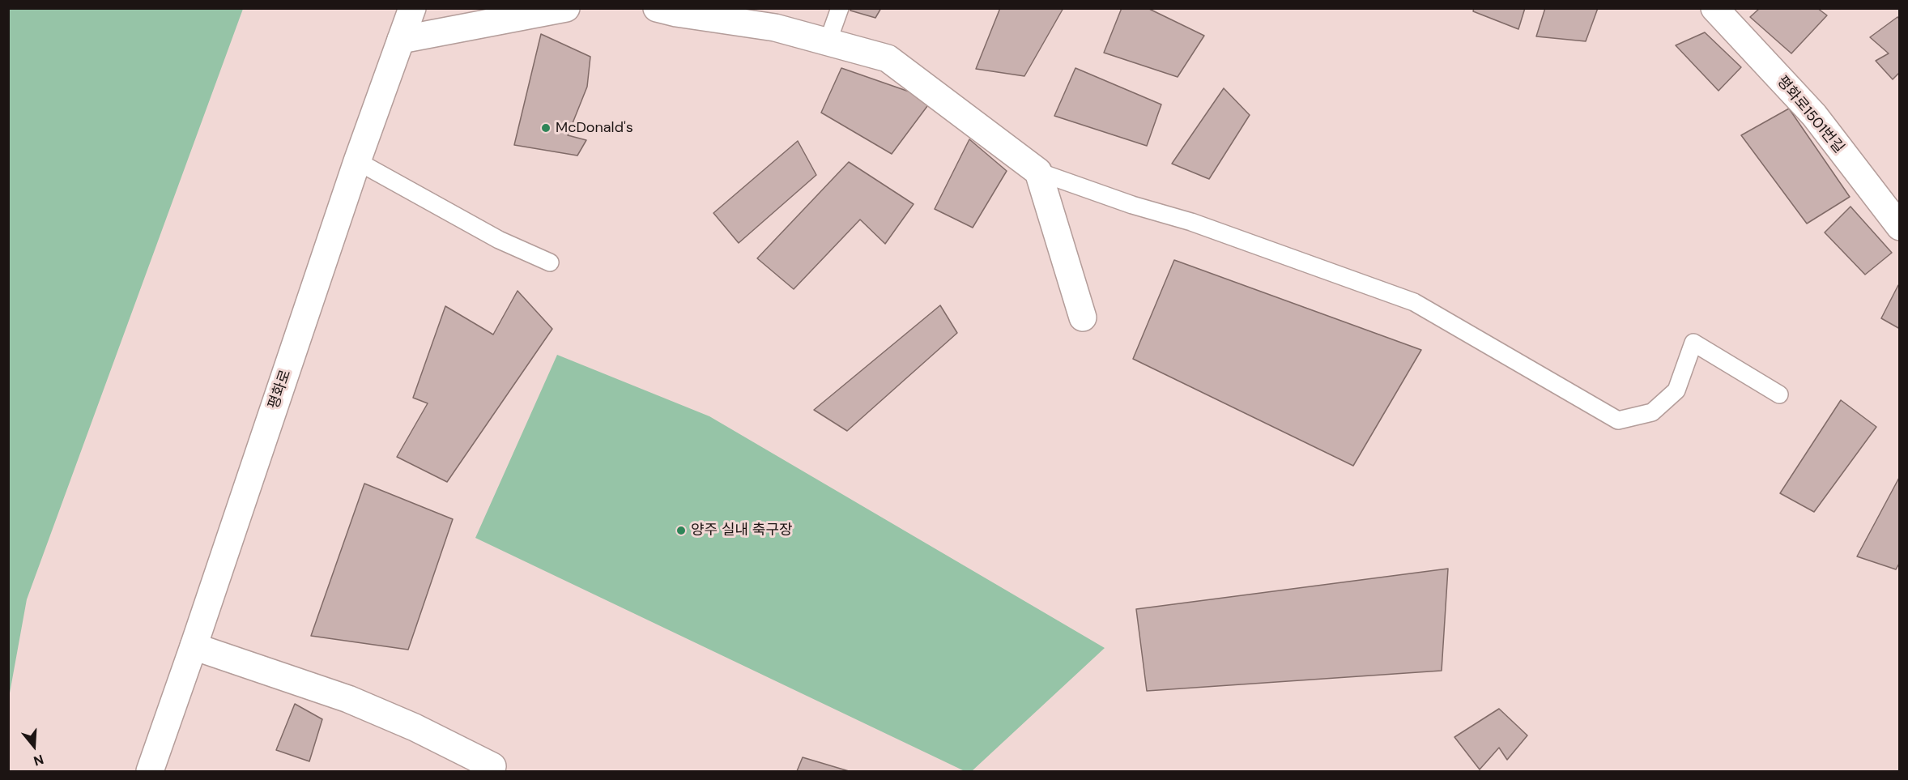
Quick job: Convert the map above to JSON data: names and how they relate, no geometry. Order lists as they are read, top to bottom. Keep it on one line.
{"streets":{"street":["평화로1501번길","평화로"]},"places":["McDonald's","양주 실내 축구장"],"north":"bottom"}
